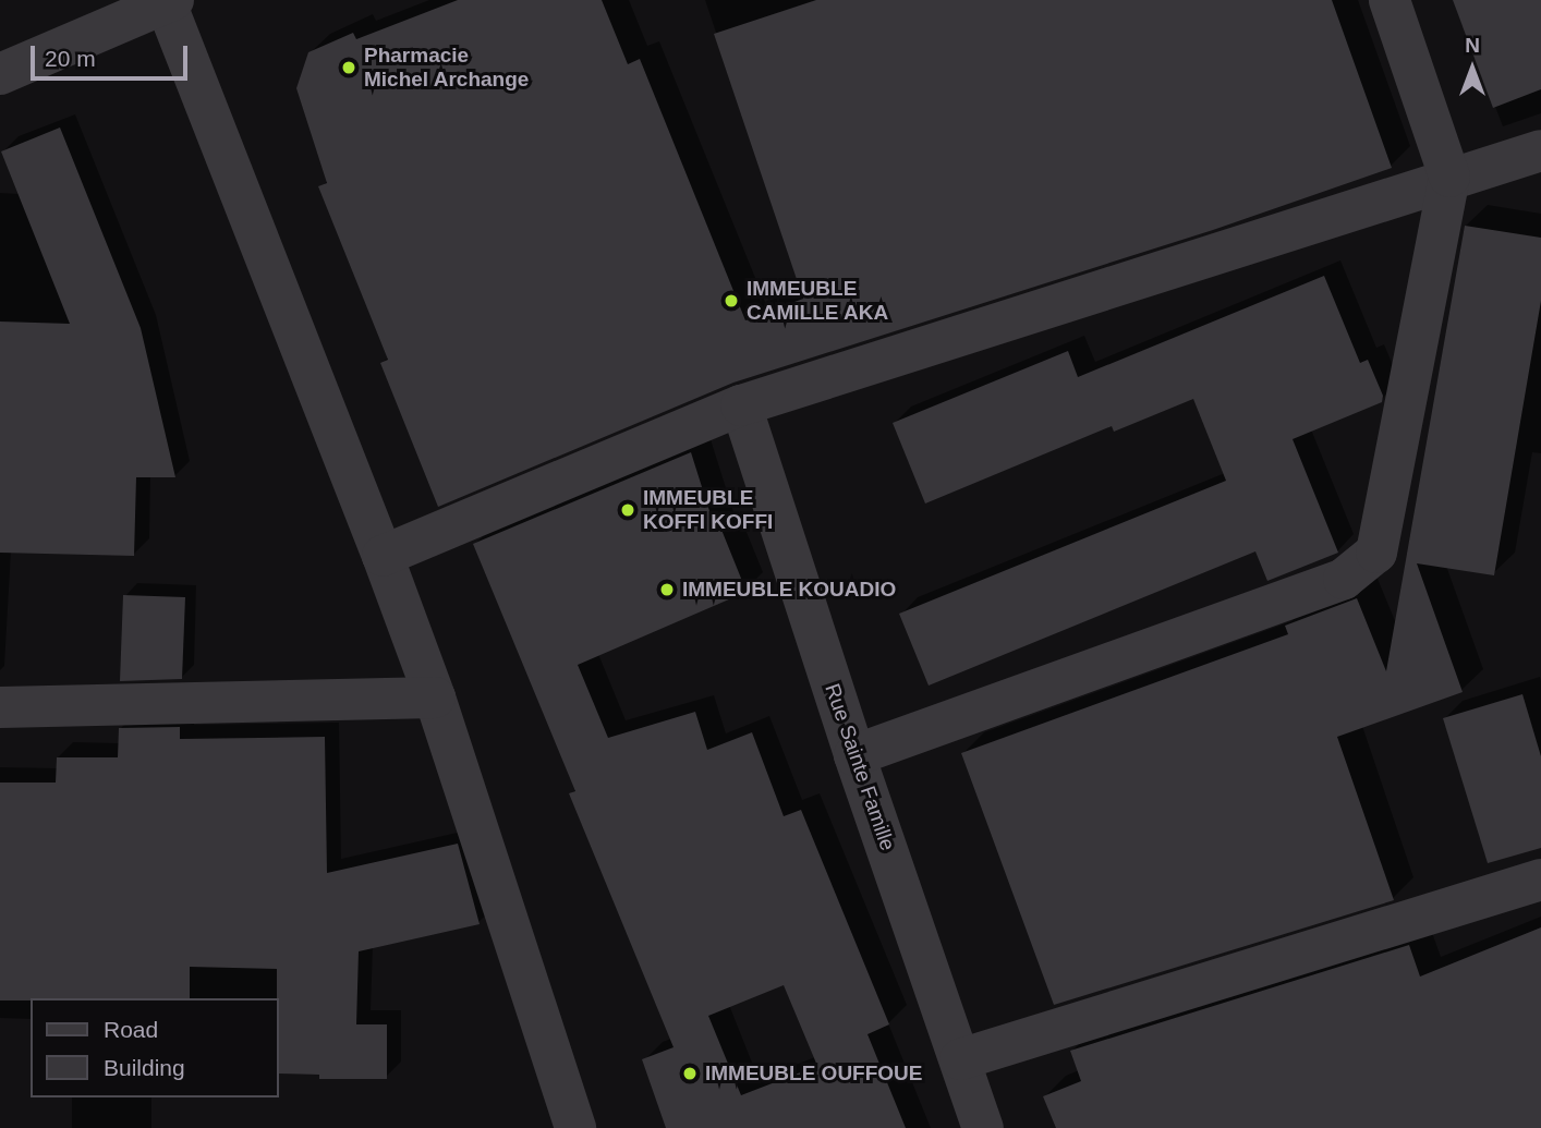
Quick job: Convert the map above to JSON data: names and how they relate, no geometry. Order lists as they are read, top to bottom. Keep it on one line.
{"streets":{"street":["Rue Sainte Famille"]},"places":["Pharmacie Michel Archange","IMMEUBLE CAMILLE AKA","IMMEUBLE KOFFI KOFFI","IMMEUBLE KOUADIO","IMMEUBLE OUFFOUE"],"legend":["Road","Building"],"scale_bar":"20 m","north":"top"}
